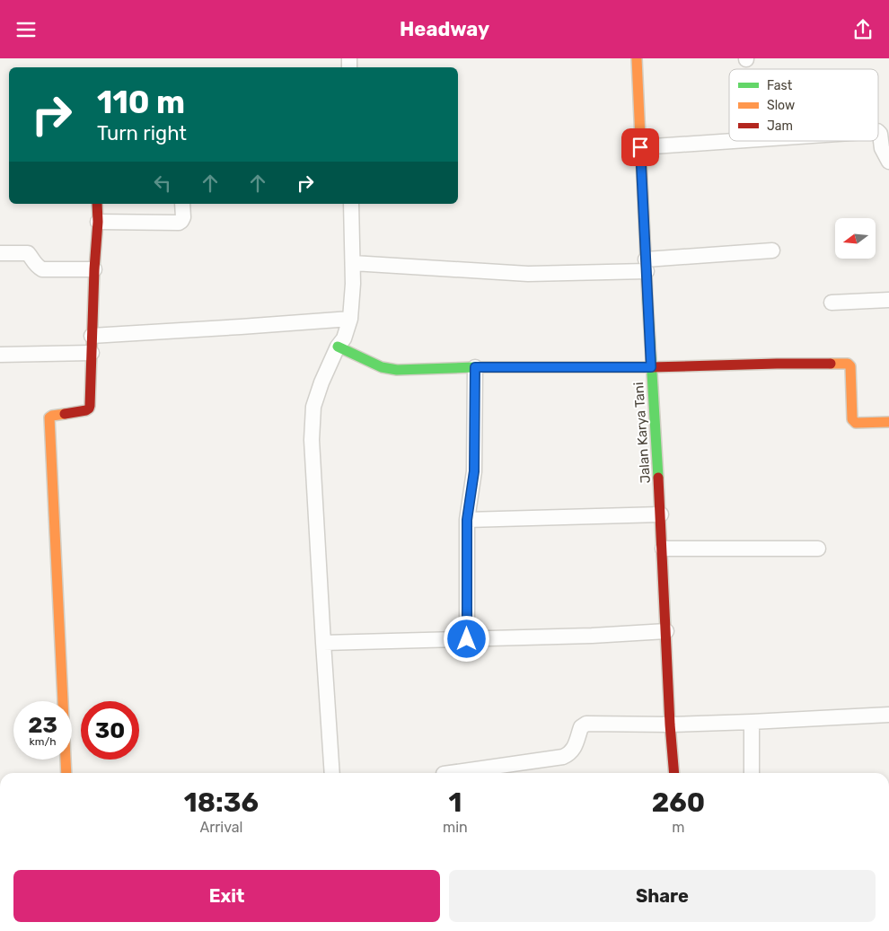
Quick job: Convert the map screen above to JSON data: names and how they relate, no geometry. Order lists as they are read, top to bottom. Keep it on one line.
{"streets":{"street":["Jalan Karya Tani"]},"legend":["Fast","Slow","Jam"],"north":"left","page":{"header":"Headway","turn":["110 m","Turn right"],"speed":"23 km/h","limit":"30","eta":["18:36","Arrival","1","min","260","m"],"buttons":["Exit","Share"]}}
